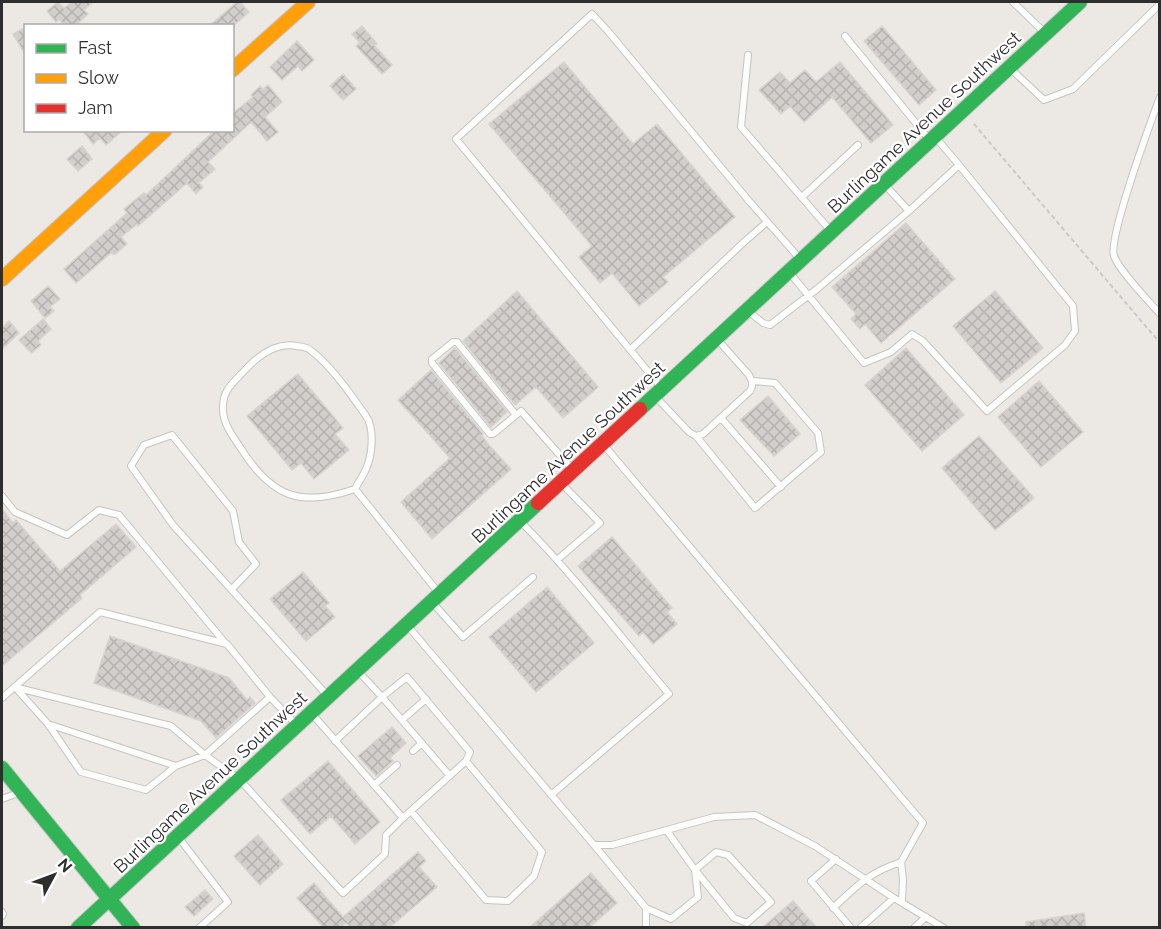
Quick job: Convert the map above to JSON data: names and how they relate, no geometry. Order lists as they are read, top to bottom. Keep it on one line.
{"streets":{"street":["Burlingame Avenue Southwest"]},"legend":["Fast","Slow","Jam"],"north":"top right"}
